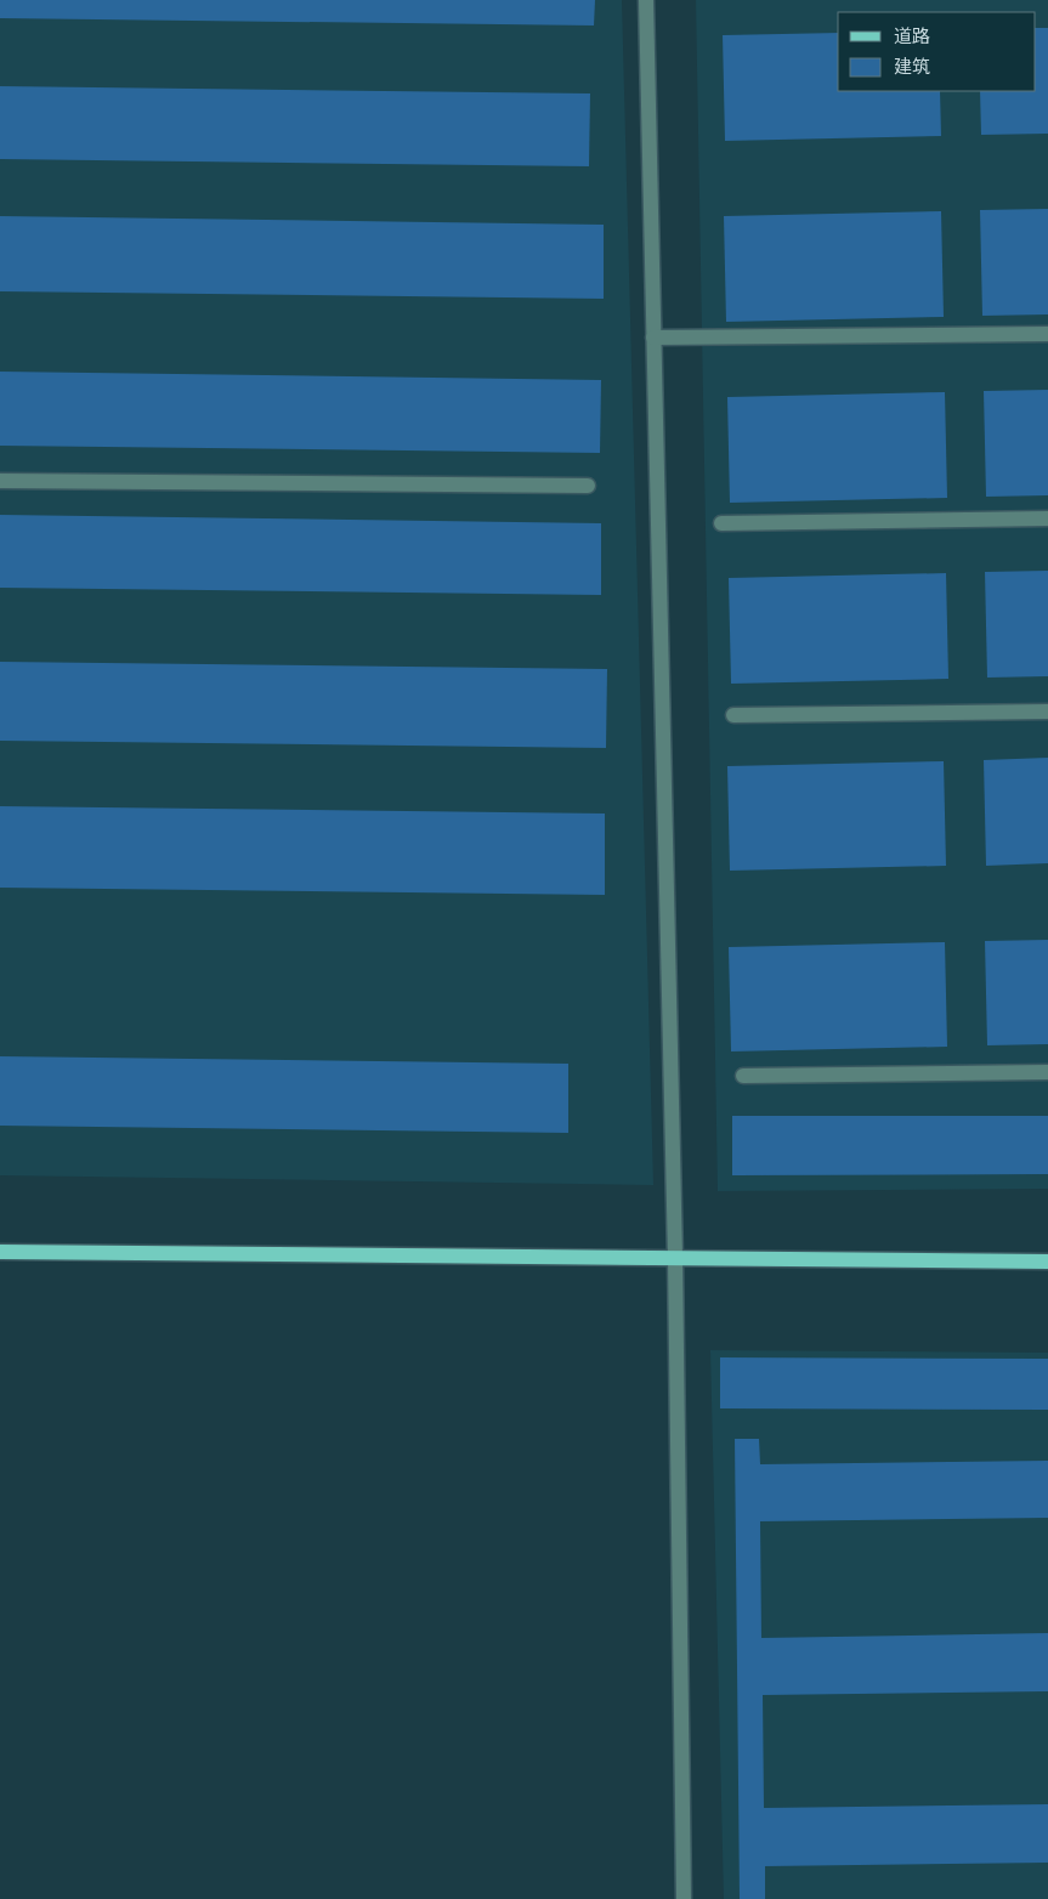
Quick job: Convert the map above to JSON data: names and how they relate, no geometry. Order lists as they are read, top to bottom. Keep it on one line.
{"legend":["道路","建筑"]}
